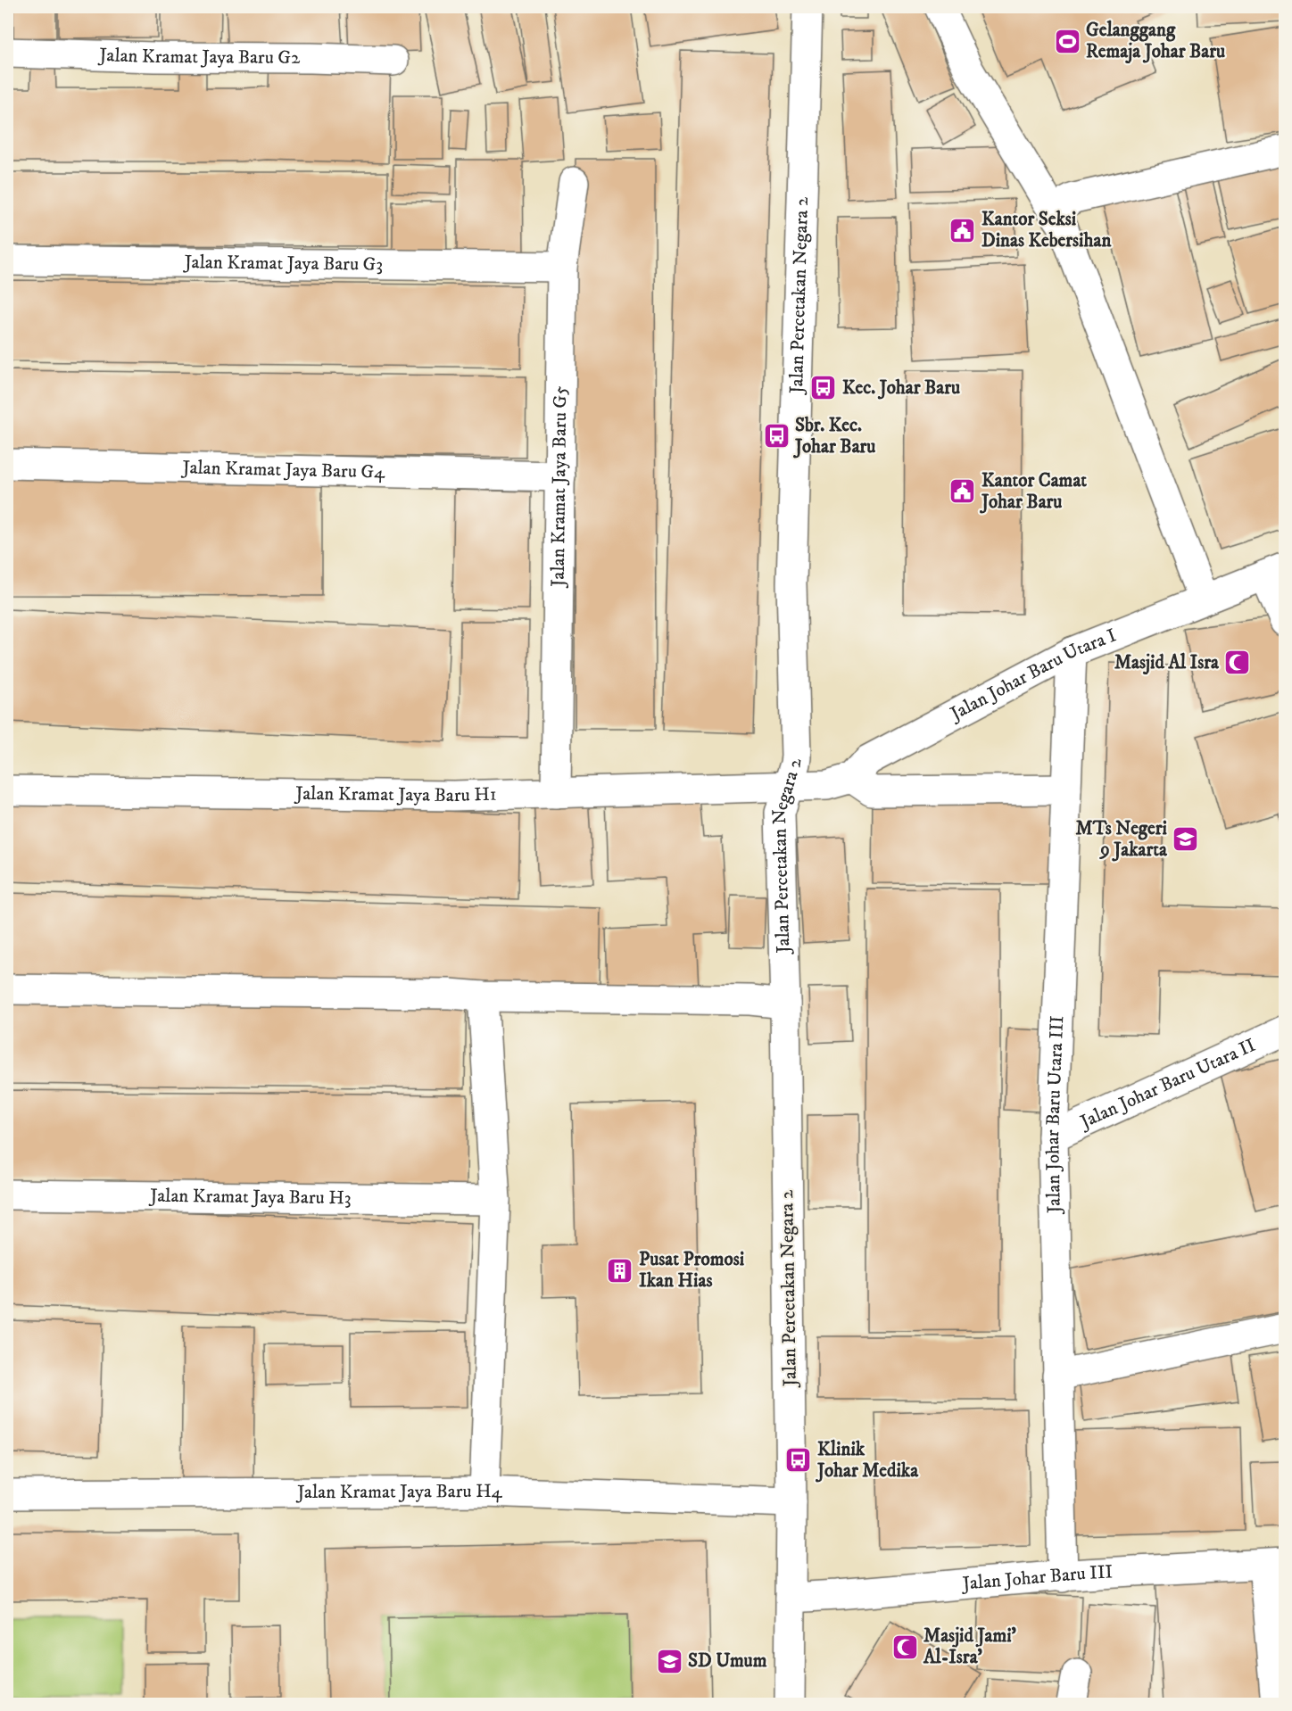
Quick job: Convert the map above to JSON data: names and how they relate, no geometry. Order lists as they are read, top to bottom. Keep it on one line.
{"streets":{"street":["Jalan Kramat Jaya Baru G2","Jalan Kramat Jaya Baru G3","Jalan Percetakan Negara 2","Jalan Kramat Jaya Baru G4","Jalan Kramat Jaya Baru G5","Jalan Johar Baru Utara I","Jalan Kramat Jaya Baru H1","Jalan Johar Baru Utara II","Jalan Johar Baru Utara III","Jalan Kramat Jaya Baru H3","Jalan Kramat Jaya Baru H4","Jalan Johar Baru III"]},"crossings":[["Jalan Kramat Jaya Baru G3","Jalan Kramat Jaya Baru G5"],["Jalan Percetakan Negara 2","Jalan Kramat Jaya Baru H1"],["Jalan Percetakan Negara 2","Jalan Kramat Jaya Baru H4"],["Jalan Percetakan Negara 2","Jalan Johar Baru III"],["Jalan Kramat Jaya Baru G4","Jalan Kramat Jaya Baru G5"],["Jalan Kramat Jaya Baru G5","Jalan Kramat Jaya Baru H1"],["Jalan Johar Baru Utara I","Jalan Johar Baru Utara III"],["Jalan Johar Baru Utara II","Jalan Johar Baru Utara III"],["Jalan Johar Baru Utara III","Jalan Johar Baru III"]],"places":{"sports":["Gelanggang Remaja Johar Baru"],"public building":["Kantor Seksi Dinas Kebersihan","Kantor Camat Johar Baru"],"bus stop":["Kec. Johar Baru","Sbr. Kec. Johar Baru","Klinik Johar Medika"],"mosque":["Masjid Al Isra","Masjid Jami' Al-Isra'"],"school or university":["MTs Negeri 9 Jakarta","SD Umum"],"building":["Pusat Promosi Ikan Hias"]}}
